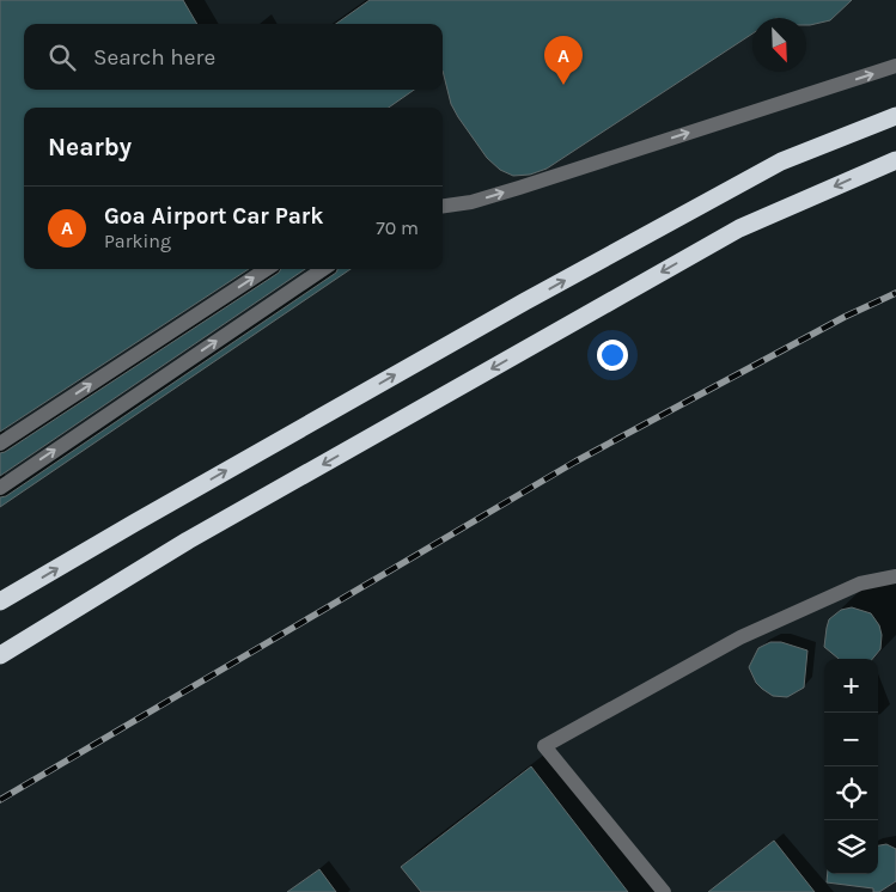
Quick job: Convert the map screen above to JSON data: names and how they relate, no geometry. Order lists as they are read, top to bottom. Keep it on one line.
{"north":"bottom right","page":{"search":"Search here","pins":"A","heading":"Nearby","list":[{"mark":"A","name":"Goa Airport Car Park","note":"Parking","value":"70 m"}],"map_buttons":["+","−"]}}
